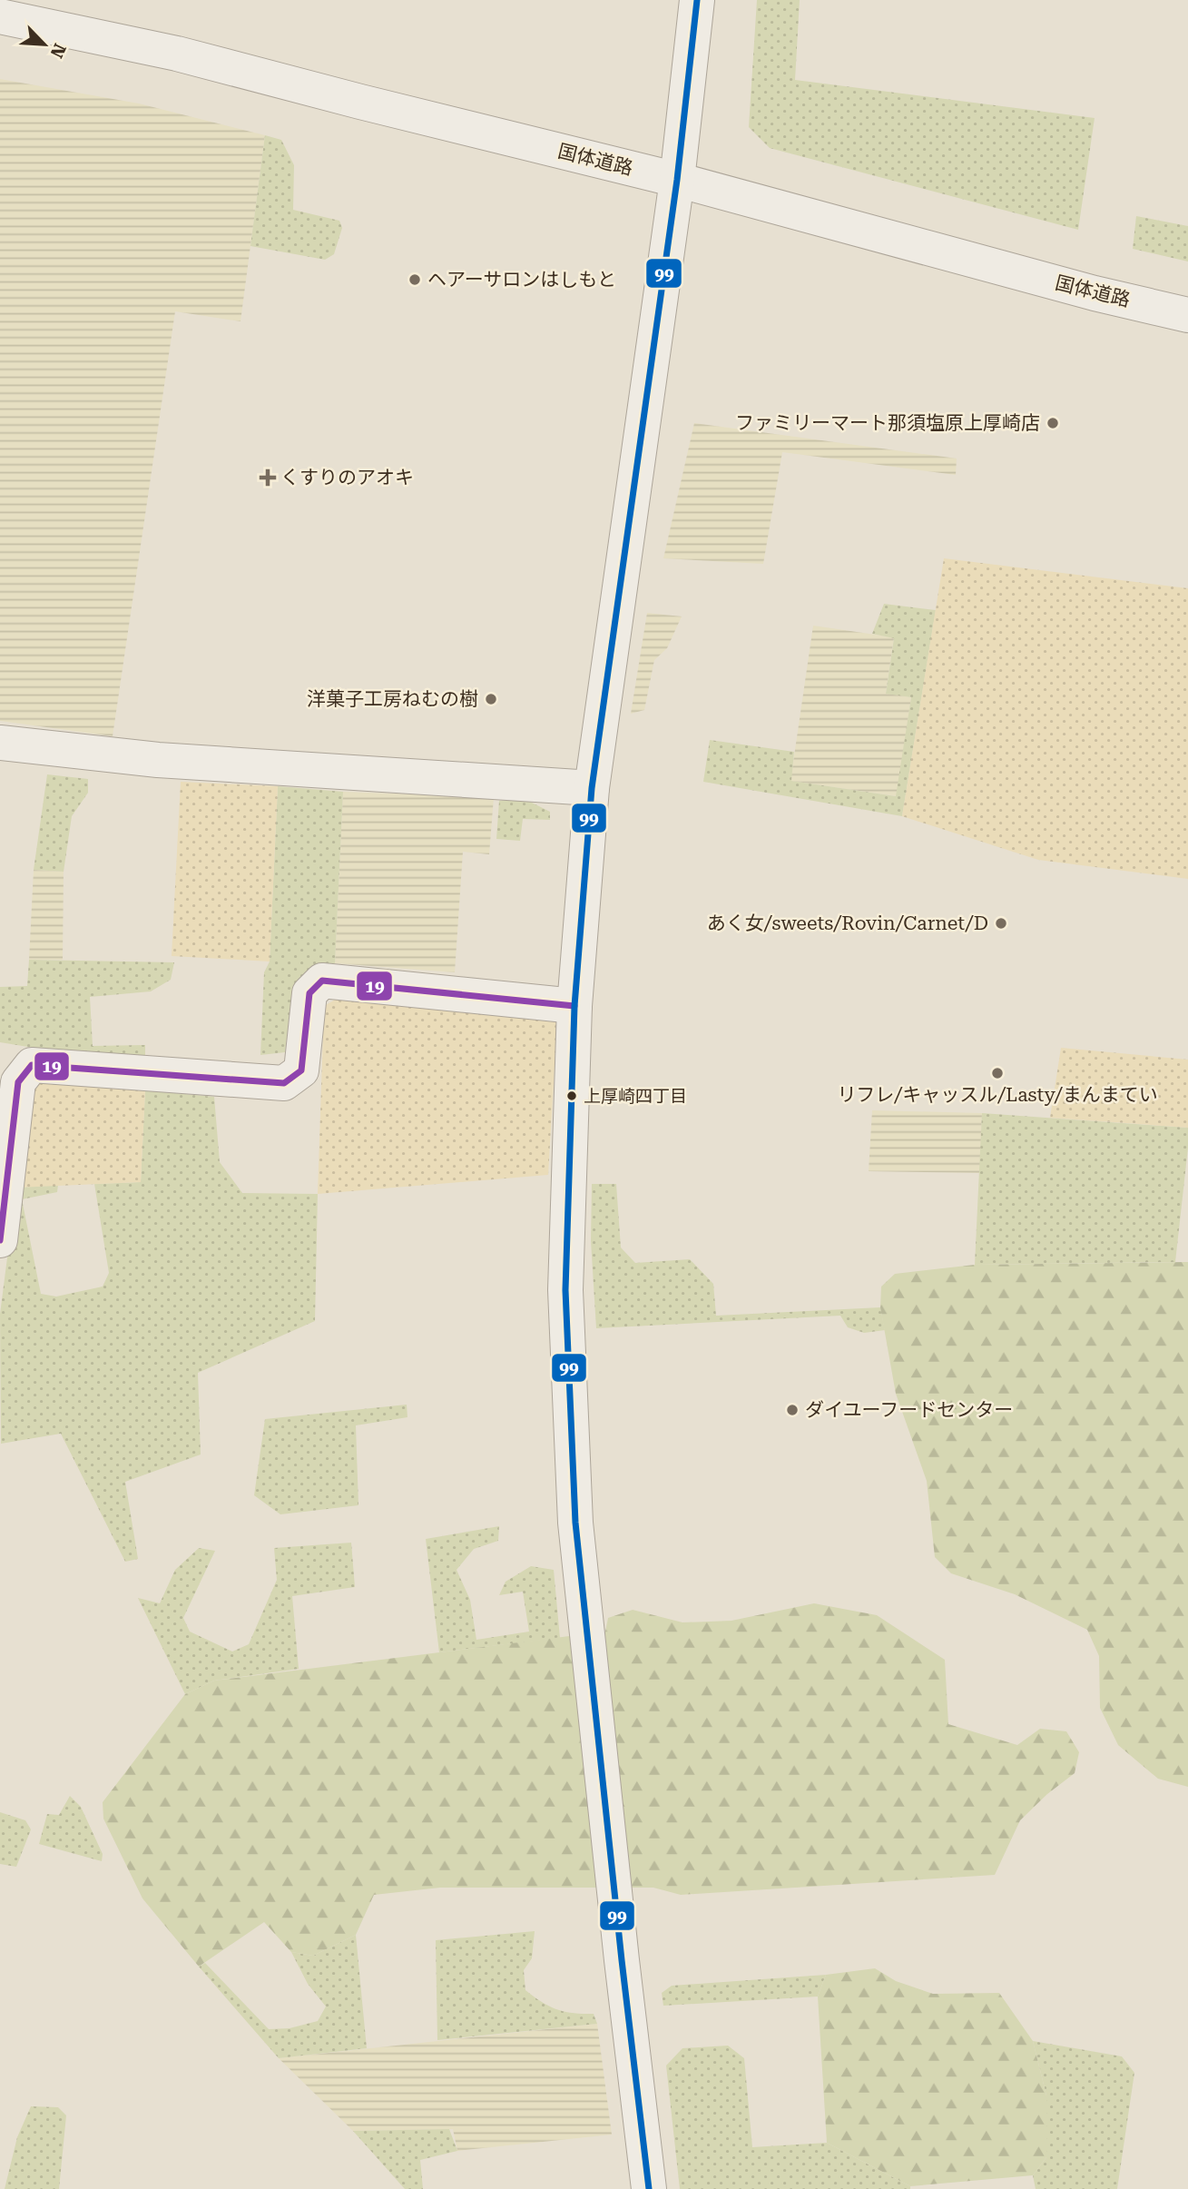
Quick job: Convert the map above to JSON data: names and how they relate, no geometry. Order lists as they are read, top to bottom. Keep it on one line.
{"streets":{"street":["国体道路"]},"places":{"other":["ヘアーサロンはしもと","ファミリーマート那須塩原上厚崎店","洋菓子工房ねむの樹","あく女/sweets/Rovin/Carnet/D","リフレ/キャッスル/Lasty/まんまてい","上厚崎四丁目","ダイユーフードセンター"],"health":["くすりのアオキ"]},"lines":["transit line 99","transit line 19"],"north":"bottom right"}
